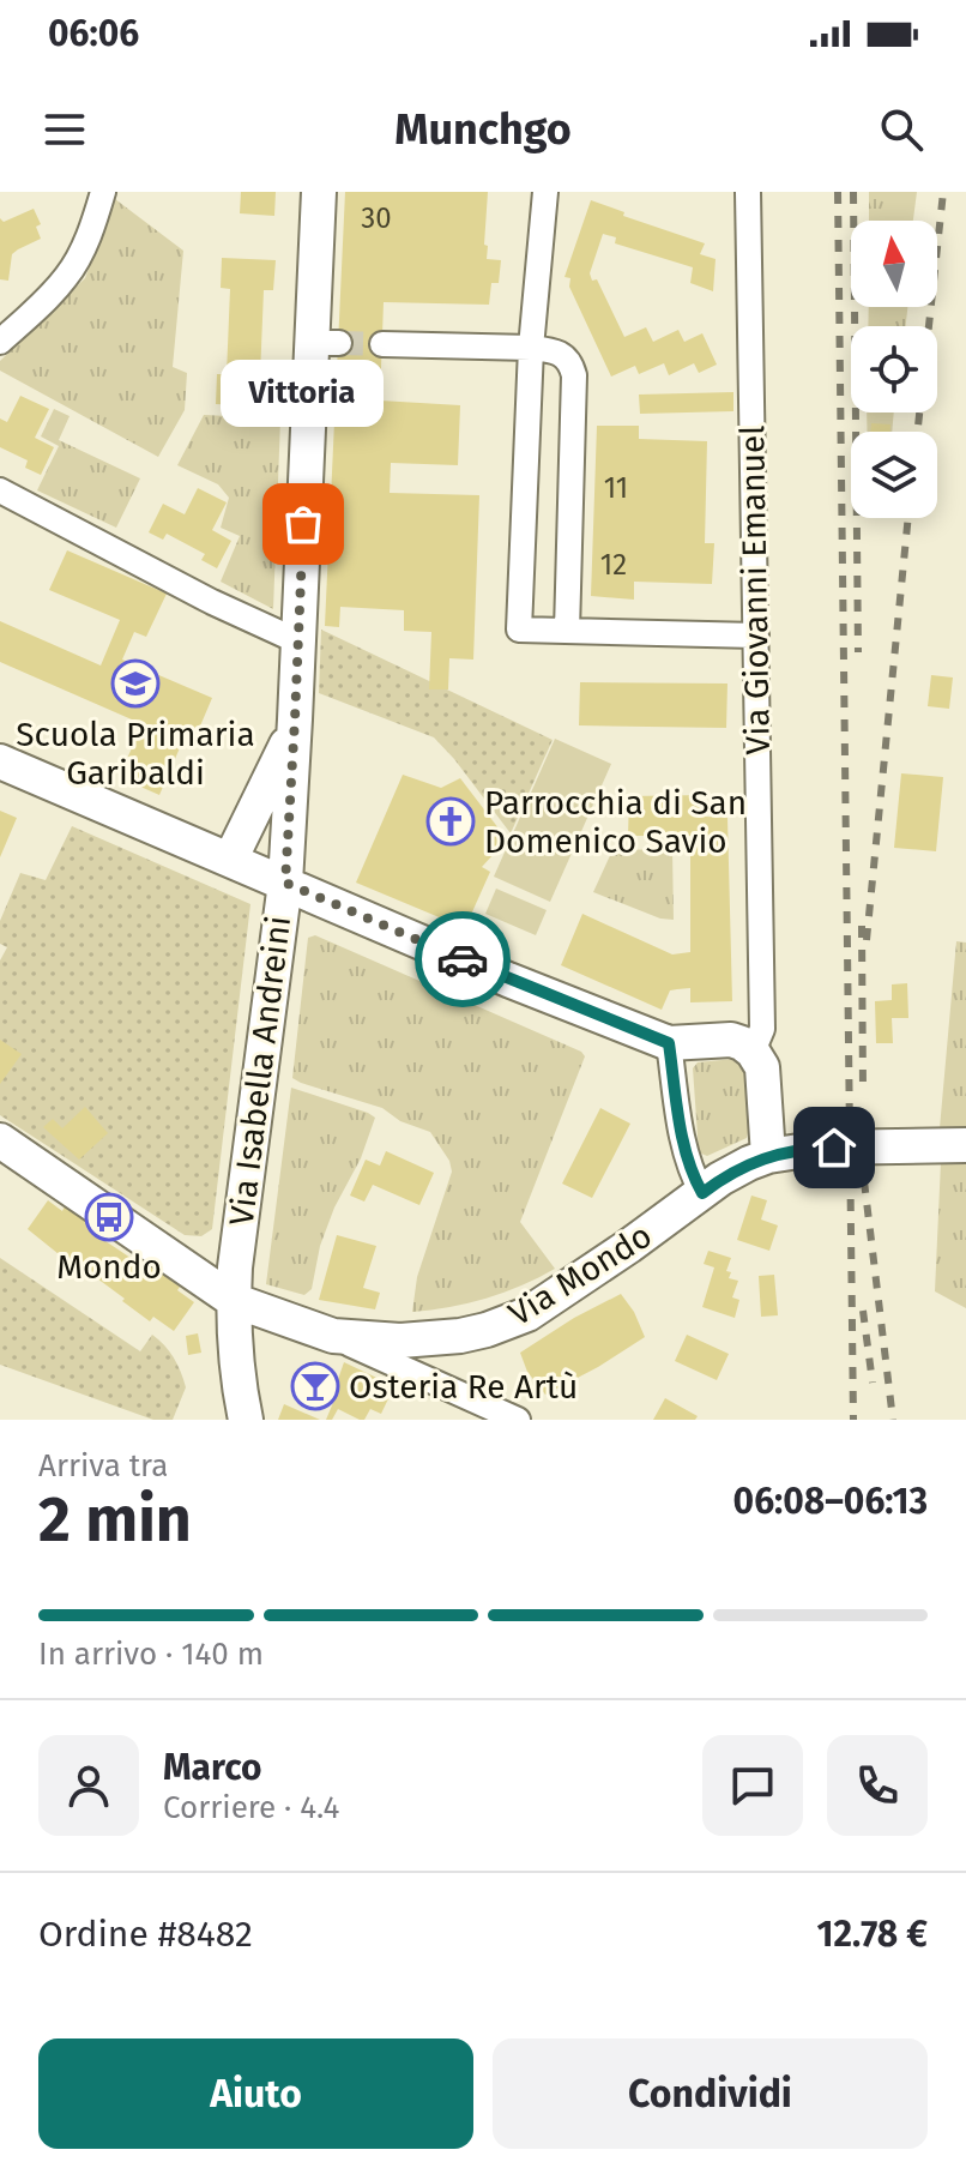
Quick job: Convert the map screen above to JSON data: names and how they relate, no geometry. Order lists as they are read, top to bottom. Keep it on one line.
{"streets":{"street":["Via Giovanni Emanuel","Via Isabella Andreini","Via Mondo"]},"crossings":[["Via Giovanni Emanuel","Via Mondo"],["Via Isabella Andreini","Via Mondo"]],"places":{"other":["Vittoria"],"school or university":["Scuola Primaria Garibaldi"],"church":["Parrocchia di San Domenico Savio"],"bus stop":["Mondo"],"bar":["Osteria Re Artù"]},"house_numbers":["30","11","12"],"north":"top","page":{"status":"06:06","header":"Munchgo","bubble":"Vittoria","heading":["2 min","Arriva tra","06:08–06:13"],"panel":["Marco","Corriere · 4.4","Ordine #8482","12.78 €"],"bar":"In arrivo · 140 m","buttons":["Aiuto","Condividi"]}}
